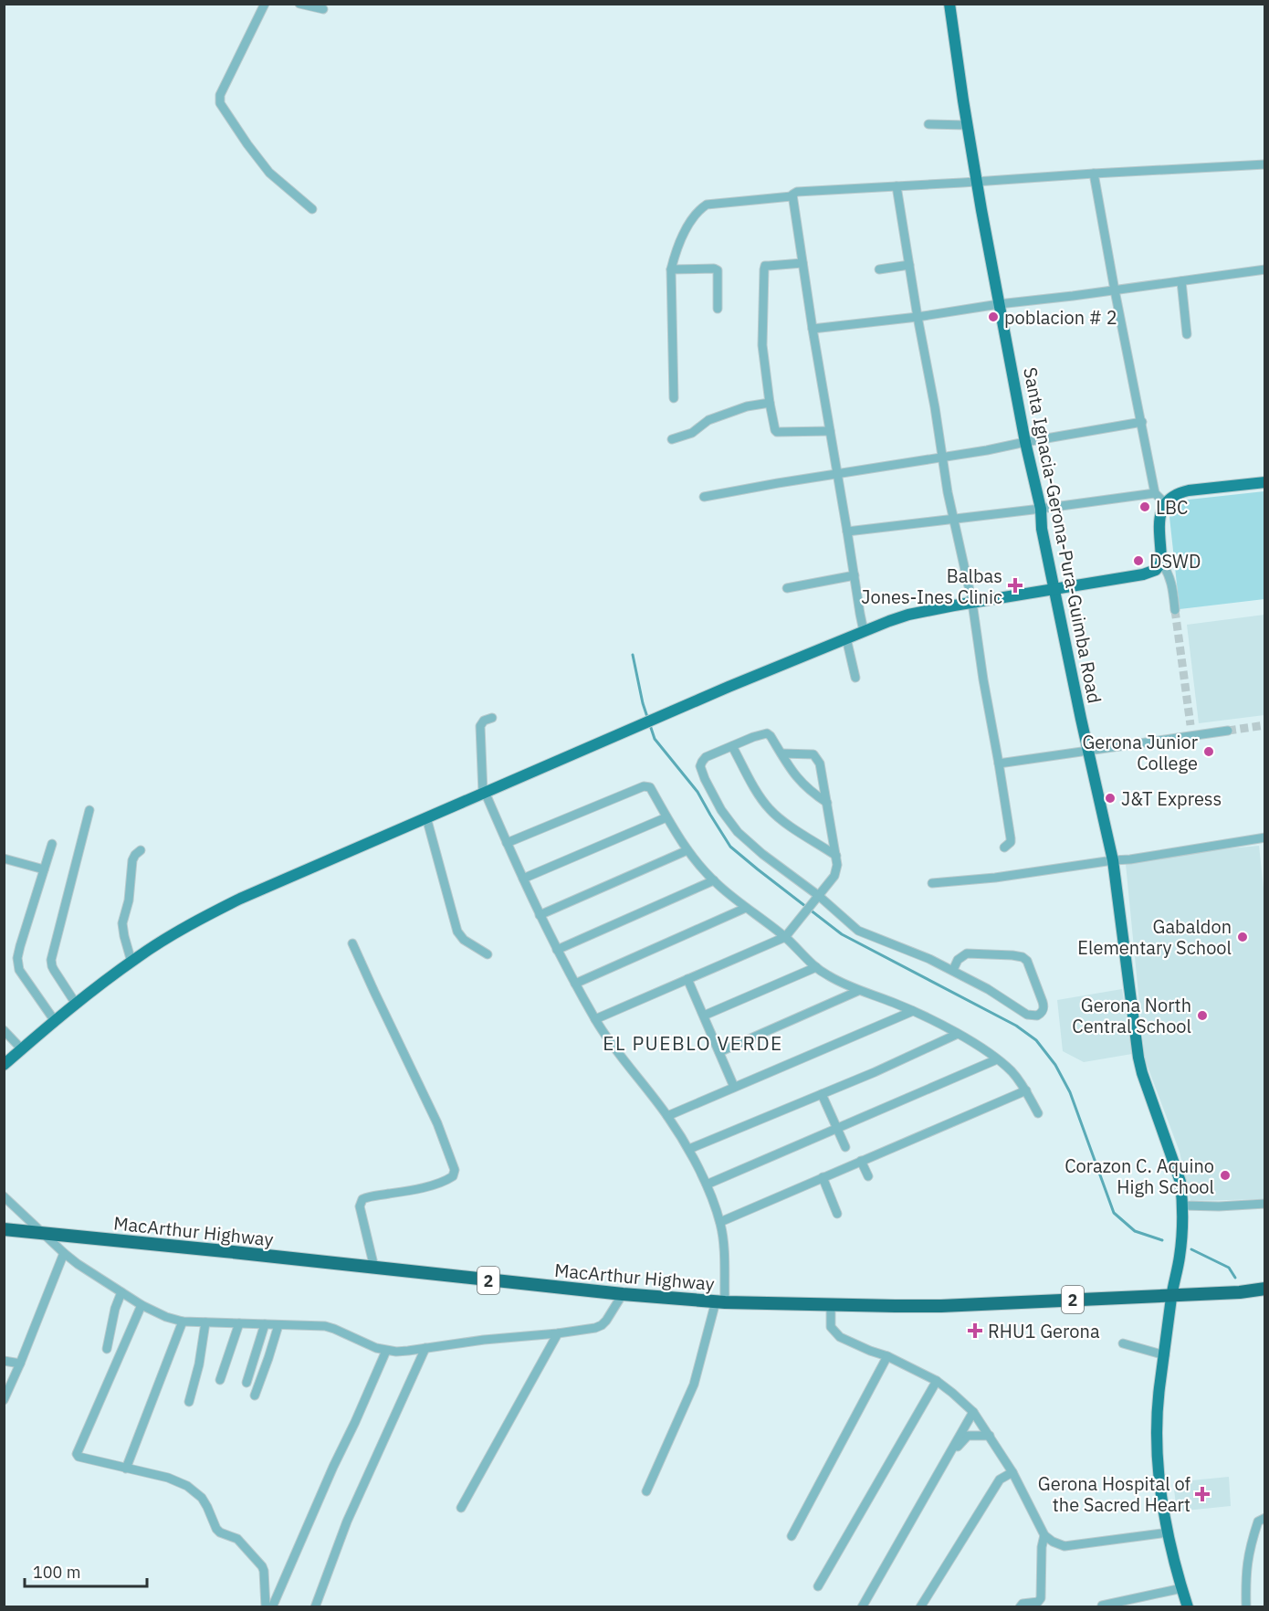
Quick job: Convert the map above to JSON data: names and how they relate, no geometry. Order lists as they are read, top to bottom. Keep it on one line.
{"streets":{"highway":["MacArthur Highway","2"],"main road":["Santa Ignacia-Gerona-Pura-Guimba Road"]},"crossings":[["Santa Ignacia-Gerona-Pura-Guimba Road","MacArthur Highway"]],"districts":["EL PUEBLO VERDE"],"places":{"other":["poblacion # 2","LBC","DSWD","Gerona Junior College","J&T Express","Gabaldon Elementary School","Gerona North Central School","Corazon C. Aquino High School"],"health":["Balbas Jones-Ines Clinic","RHU1 Gerona","Gerona Hospital of the Sacred Heart"]},"scale_bar":"100 m"}
